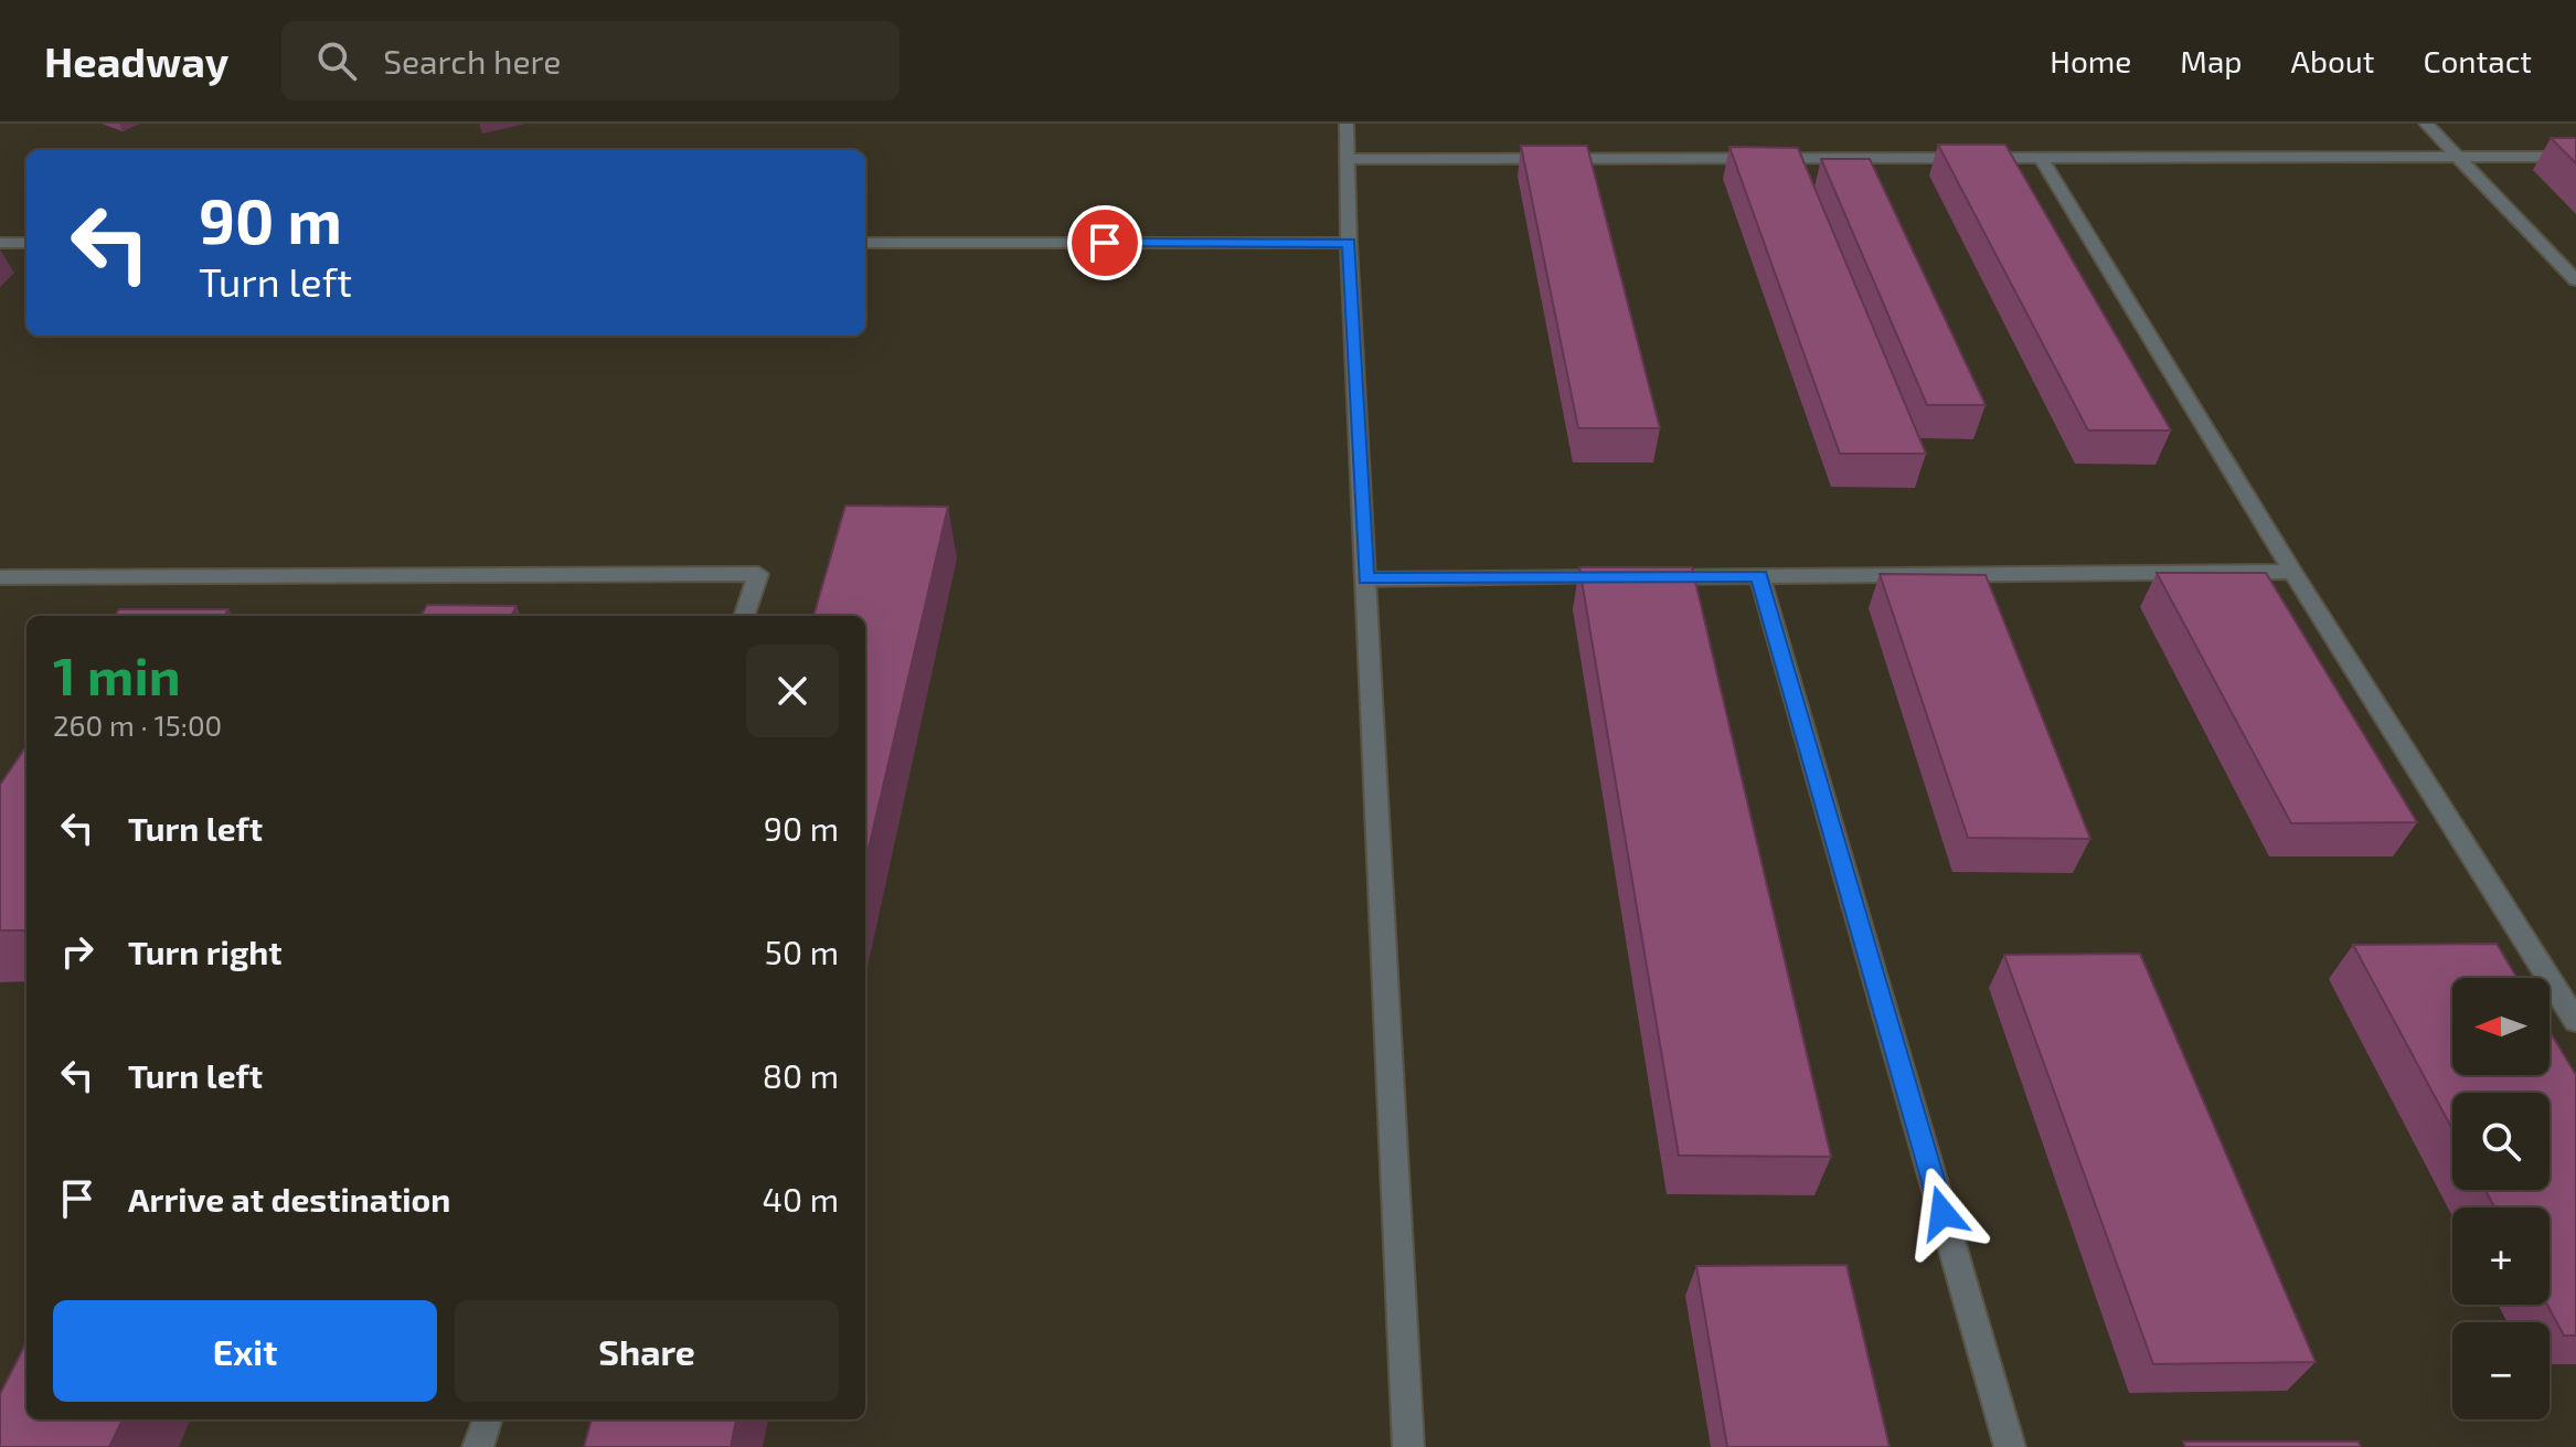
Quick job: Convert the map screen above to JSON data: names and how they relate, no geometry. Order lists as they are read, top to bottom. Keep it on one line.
{"north":"left","page":{"header":"Headway","search":"Search here","nav":["Home","Map","About","Contact"],"turn":["90 m","Turn left"],"heading":["1 min","260 m · 15:00"],"list":[{"name":"Turn left","value":"90 m"},{"name":"Turn right","value":"50 m"},{"name":"Turn left","value":"80 m"},{"name":"Arrive at destination","value":"40 m"}],"map_buttons":["+","−"],"buttons":["Exit","Share"]}}
